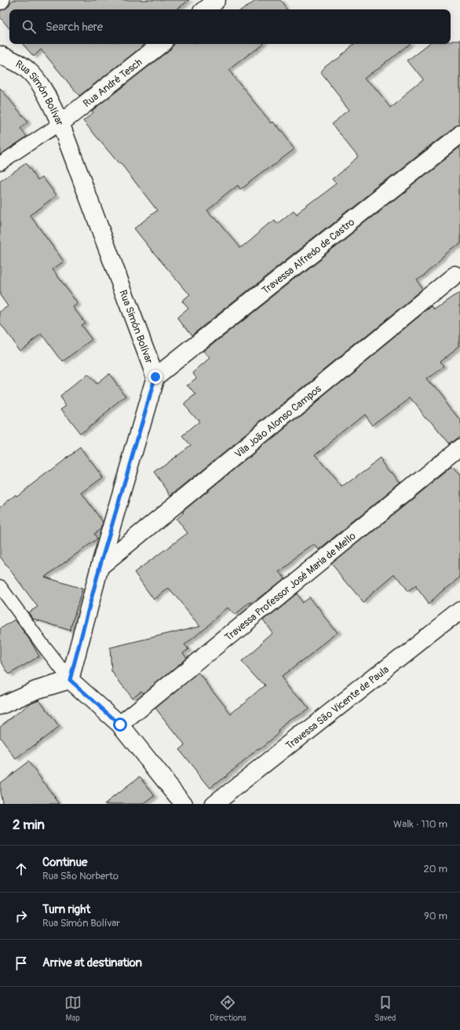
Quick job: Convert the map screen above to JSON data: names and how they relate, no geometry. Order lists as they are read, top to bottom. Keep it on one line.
{"streets":{"street":["Rua André Tesch","Rua Simón Bolívar","Travessa Alfredo de Castro","Vila João Alonso Campos","Travessa Professor José Maria de Mello","Travessa São Vicente de Paula"]},"crossings":[["Rua André Tesch","Rua Simón Bolívar"],["Rua Simón Bolívar","Travessa Alfredo de Castro"],["Rua Simón Bolívar","Vila João Alonso Campos"]],"page":{"search":"Search here","heading":["2 min","Walk · 110 m"],"list":[["Continue","Rua São Norberto","20 m"],["Turn right","Rua Simón Bolívar","90 m"],"Arrive at destination"],"nav":["Map","Directions","Saved"]}}
